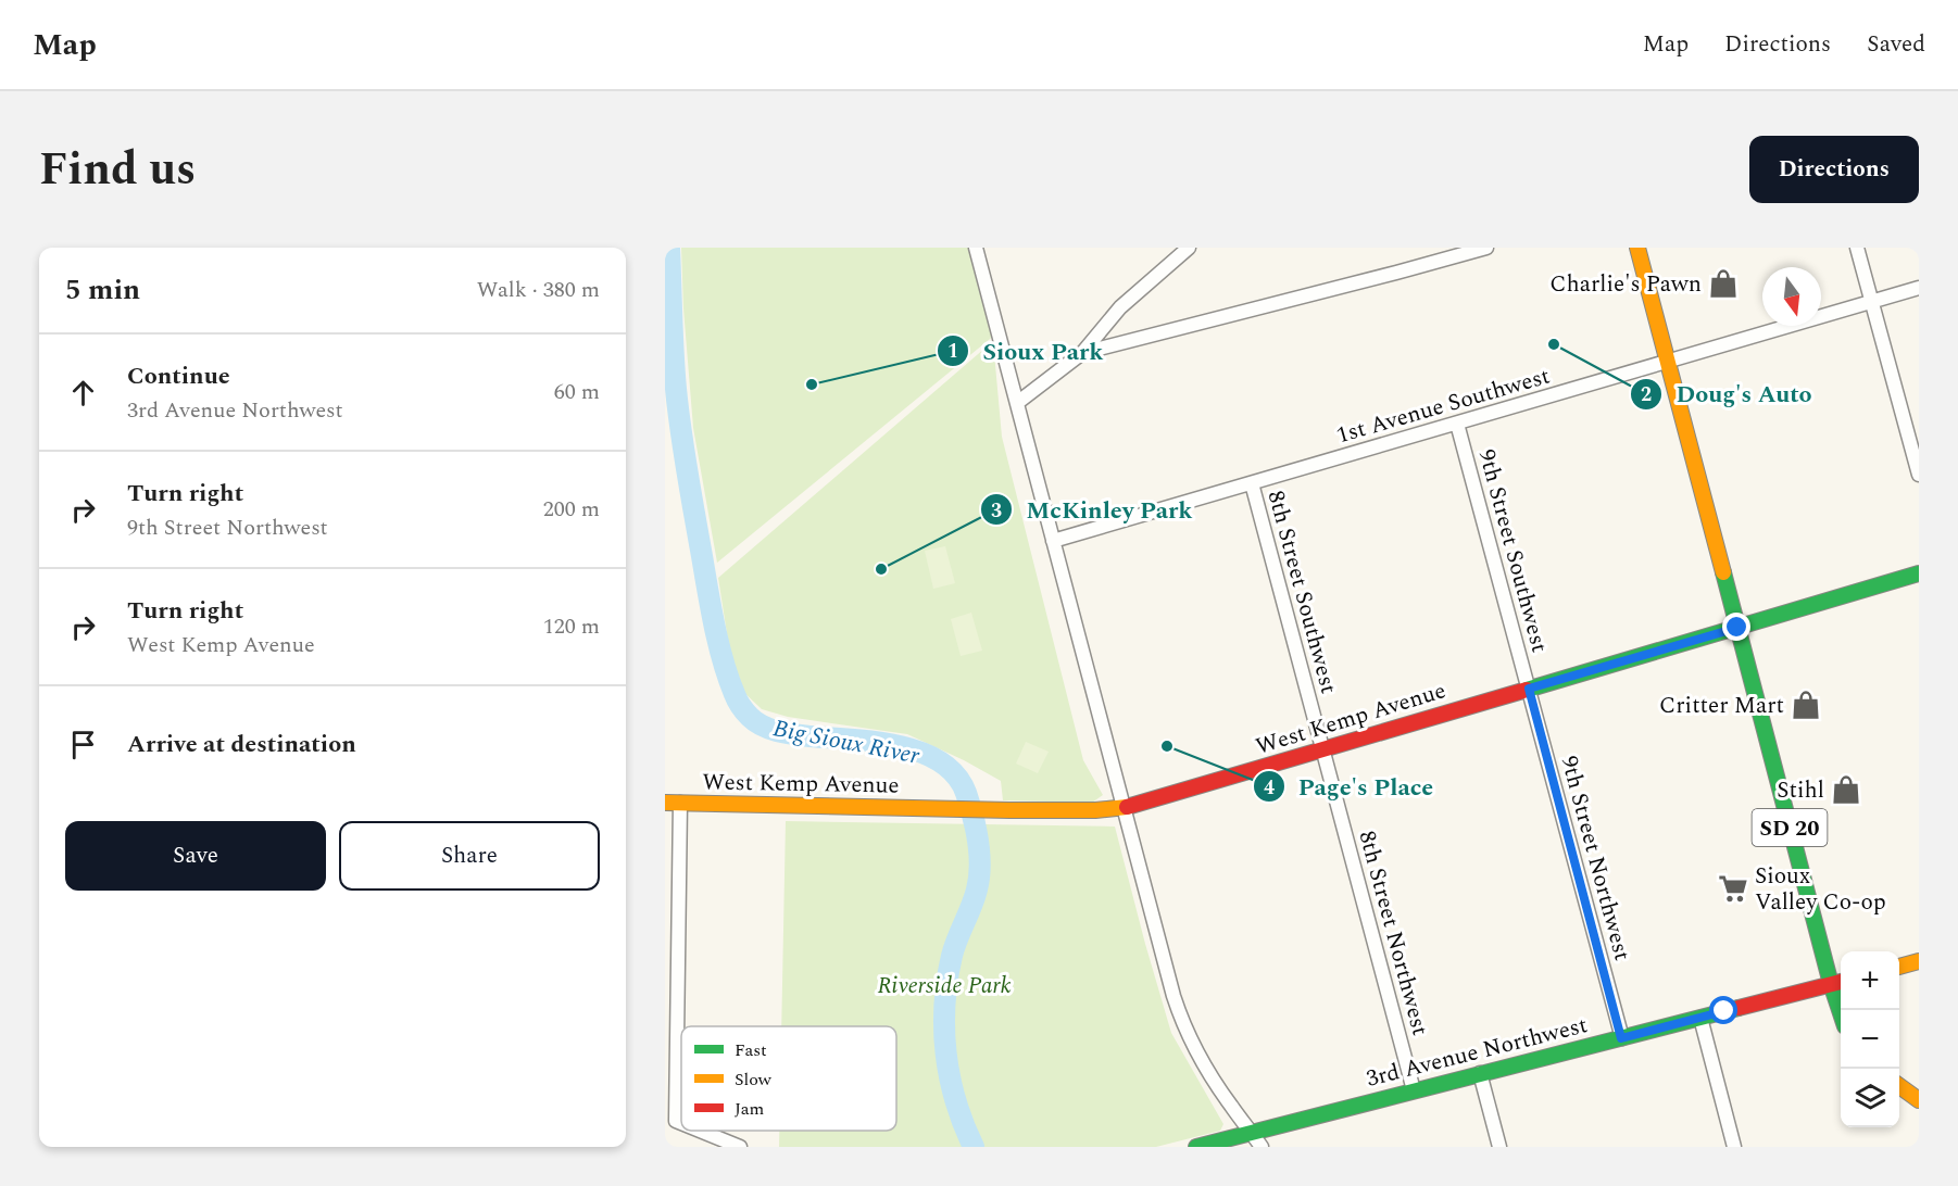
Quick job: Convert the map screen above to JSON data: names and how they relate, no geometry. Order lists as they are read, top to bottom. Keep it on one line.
{"streets":{"main road":["West Kemp Avenue","SD 20","3rd Avenue Northwest"],"street":["1st Avenue Southwest","9th Street Southwest","8th Street Southwest","9th Street Northwest","8th Street Northwest"]},"crossings":[["1st Avenue Southwest","9th Street Southwest"],["1st Avenue Southwest","8th Street Southwest"],["1st Avenue Southwest","SD 20"],["9th Street Southwest","West Kemp Avenue"],["9th Street Southwest","9th Street Northwest"],["8th Street Southwest","West Kemp Avenue"],["8th Street Southwest","8th Street Northwest"],["West Kemp Avenue","SD 20"],["West Kemp Avenue","9th Street Northwest"],["West Kemp Avenue","8th Street Northwest"],["SD 20","3rd Avenue Northwest"],["9th Street Northwest","3rd Avenue Northwest"],["8th Street Northwest","3rd Avenue Northwest"]],"water":["Big Sioux River"],"parks":["Riverside Park"],"places":{"shop":["Charlie's Pawn","Critter Mart","Stihl"],"other":["Doug's Auto","Sioux Park","McKinley Park","Page's Place"],"supermarket":["Sioux Valley Co-op"]},"legend":["Fast","Slow","Jam"],"north":"bottom","page":{"header":"Map","nav":["Map","Directions","Saved"],"title":"Find us","buttons":["Directions",["Save","Share"]],"heading":["5 min","Walk · 380 m"],"list":[["Continue","3rd Avenue Northwest","60 m"],["Turn right","9th Street Northwest","200 m"],["Turn right","West Kemp Avenue","120 m"],"Arrive at destination"],"map_buttons":["+","−"]}}
